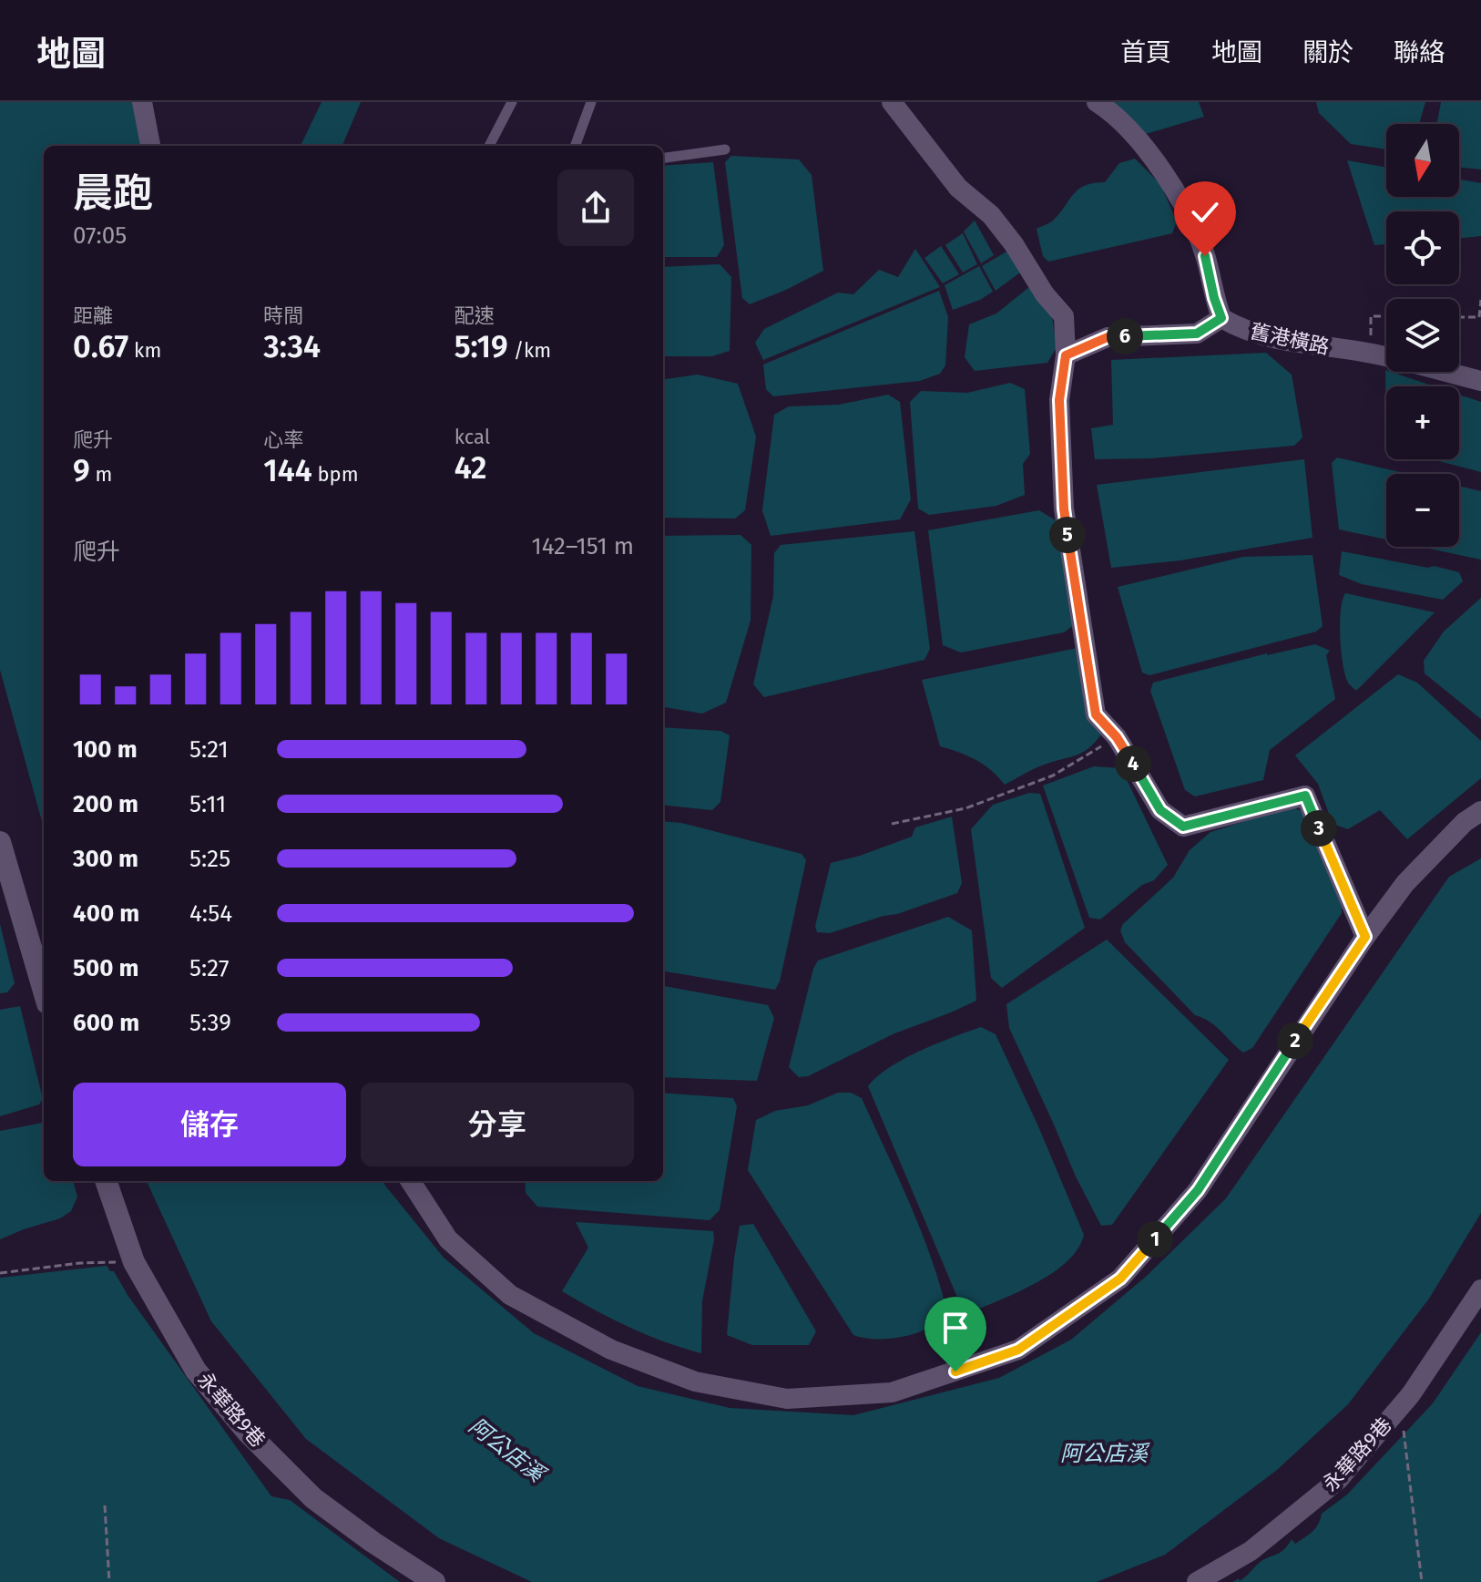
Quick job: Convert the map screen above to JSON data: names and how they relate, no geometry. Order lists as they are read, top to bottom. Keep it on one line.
{"streets":{"street":["舊港橫路","永華路9巷"]},"water":["阿公店溪"],"north":"bottom","page":{"header":"地圖","nav":["首頁","地圖","關於","聯絡"],"map_buttons":["+","−"],"heading":["晨跑","07:05"],"stats":[["距離","0.67 km"],["時間","3:34"],["配速","5:19 /km"],["爬升","9 m"],["心率","144 bpm"],["kcal","42"]],"pins":["6","5","4","3","2","1"],"chart":["爬升","142–151 m"],"list":[{"name":"100 m","note":"5:21"},{"name":"200 m","note":"5:11"},{"name":"300 m","note":"5:25"},{"name":"400 m","note":"4:54"},{"name":"500 m","note":"5:27"},{"name":"600 m","note":"5:39"}],"buttons":["儲存","分享"]}}
